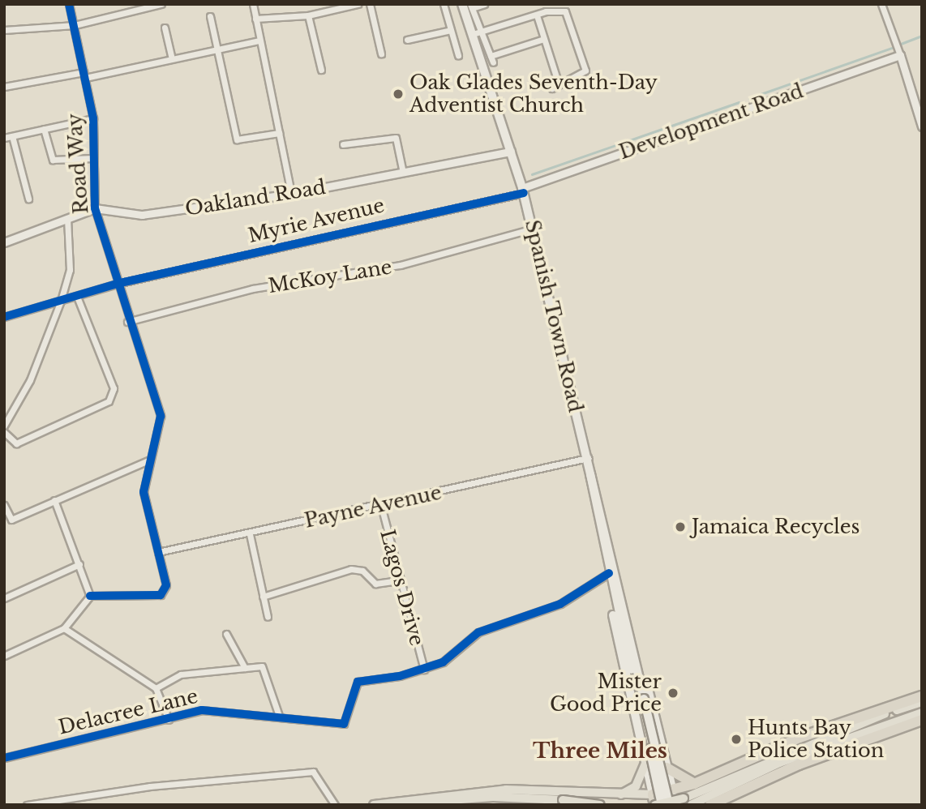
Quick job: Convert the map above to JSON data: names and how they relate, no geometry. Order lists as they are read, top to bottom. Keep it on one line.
{"streets":{"highway":["Spanish Town Road"],"street":["Development Road","Road Way","Oakland Road","Myrie Avenue","McKoy Lane","Payne Avenue","Lagos Drive","Delacree Lane"]},"crossings":[["Development Road","Myrie Avenue"],["Development Road","Spanish Town Road"],["Road Way","Oakland Road"],["Road Way","Myrie Avenue"],["Road Way","McKoy Lane"],["Road Way","Payne Avenue"],["Oakland Road","Spanish Town Road"],["Myrie Avenue","Spanish Town Road"],["McKoy Lane","Spanish Town Road"],["Spanish Town Road","Payne Avenue"],["Spanish Town Road","Delacree Lane"],["Payne Avenue","Lagos Drive"],["Lagos Drive","Delacree Lane"]],"districts":["Three Miles"],"places":["Oak Glades Seventh-Day Adventist Church","Jamaica Recycles","Mister Good Price","Hunts Bay Police Station"]}
